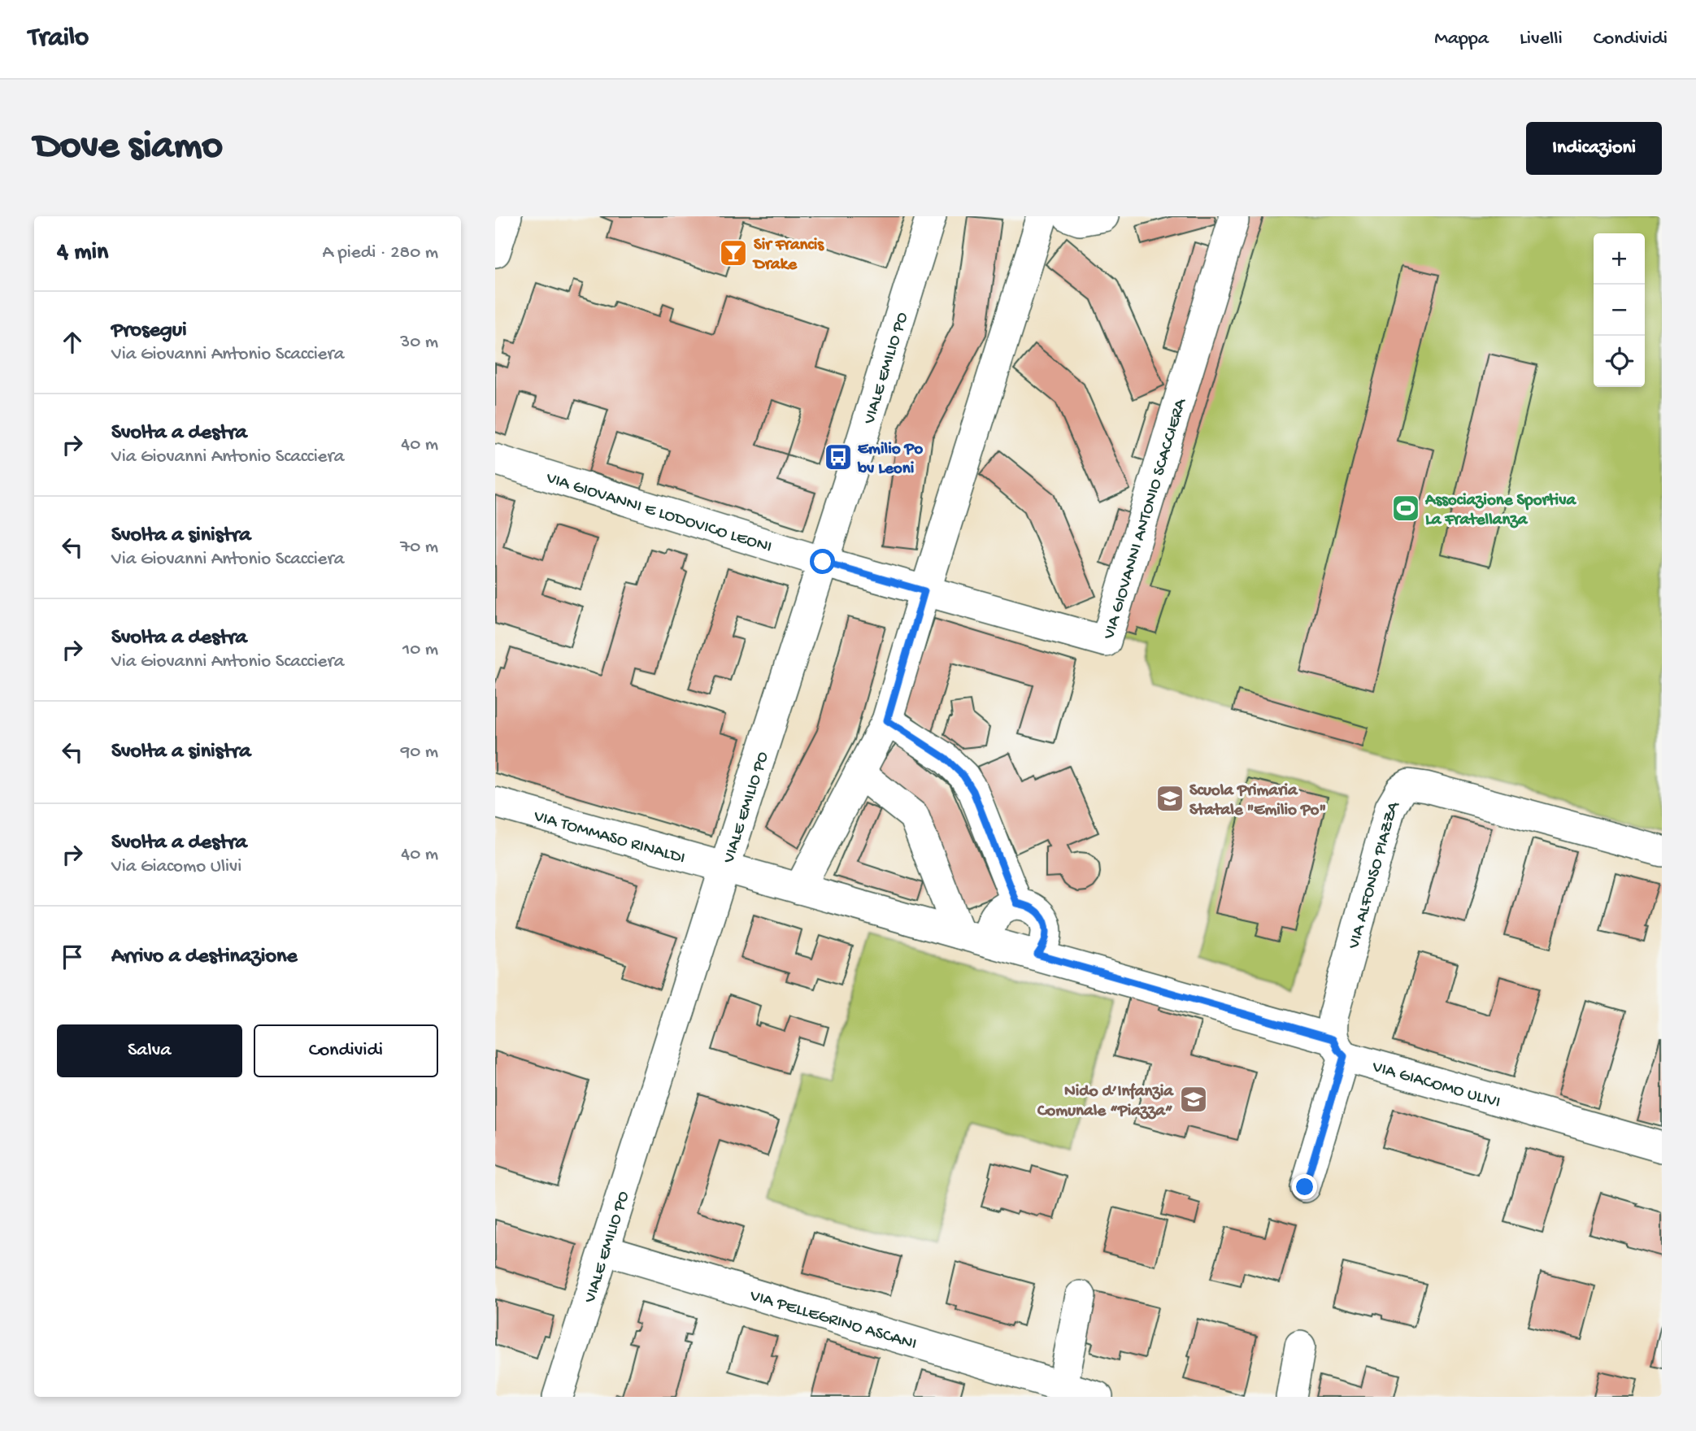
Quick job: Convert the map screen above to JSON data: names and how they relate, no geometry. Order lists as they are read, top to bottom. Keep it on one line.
{"streets":{"street":["VIALE EMILIO PO","VIA GIOVANNI E LODOVICO LEONI","VIA GIOVANNI ANTONIO SCACCIERA","VIA TOMMASO RINALDI","VIA ALFONSO PIAZZA","VIA GIACOMO ULIVI","VIA PELLEGRINO ASCANI"]},"crossings":[["VIALE EMILIO PO","VIA GIOVANNI E LODOVICO LEONI"],["VIALE EMILIO PO","VIA GIOVANNI ANTONIO SCACCIERA"],["VIALE EMILIO PO","VIA TOMMASO RINALDI"],["VIALE EMILIO PO","VIA PELLEGRINO ASCANI"],["VIA GIOVANNI E LODOVICO LEONI","VIA GIOVANNI ANTONIO SCACCIERA"],["VIA ALFONSO PIAZZA","VIA GIACOMO ULIVI"]],"places":{"bar":["Sir Francis Drake"],"bus stop":["Emilio Po bv Leoni"],"sports":["Associazione Sportiva La Fratellanza"],"school or university":["Scuola Primaria Statale \"Emilio Po\"","Nido d’Infanzia Comunale “Piazza”"]},"page":{"header":"Trailo","nav":["Mappa","Livelli","Condividi"],"buttons":["Indicazioni",["Salva","Condividi"]],"title":"Dove siamo","heading":["4 min","A piedi · 280 m"],"map_buttons":["+","−"],"list":[["Prosegui","Via Giovanni Antonio Scacciera","30 m"],["Svolta a destra","Via Giovanni Antonio Scacciera","40 m"],["Svolta a sinistra","Via Giovanni Antonio Scacciera","70 m"],["Svolta a destra","Via Giovanni Antonio Scacciera","10 m"],["Svolta a sinistra","90 m"],["Svolta a destra","Via Giacomo Ulivi","40 m"],"Arrivo a destinazione"]}}
